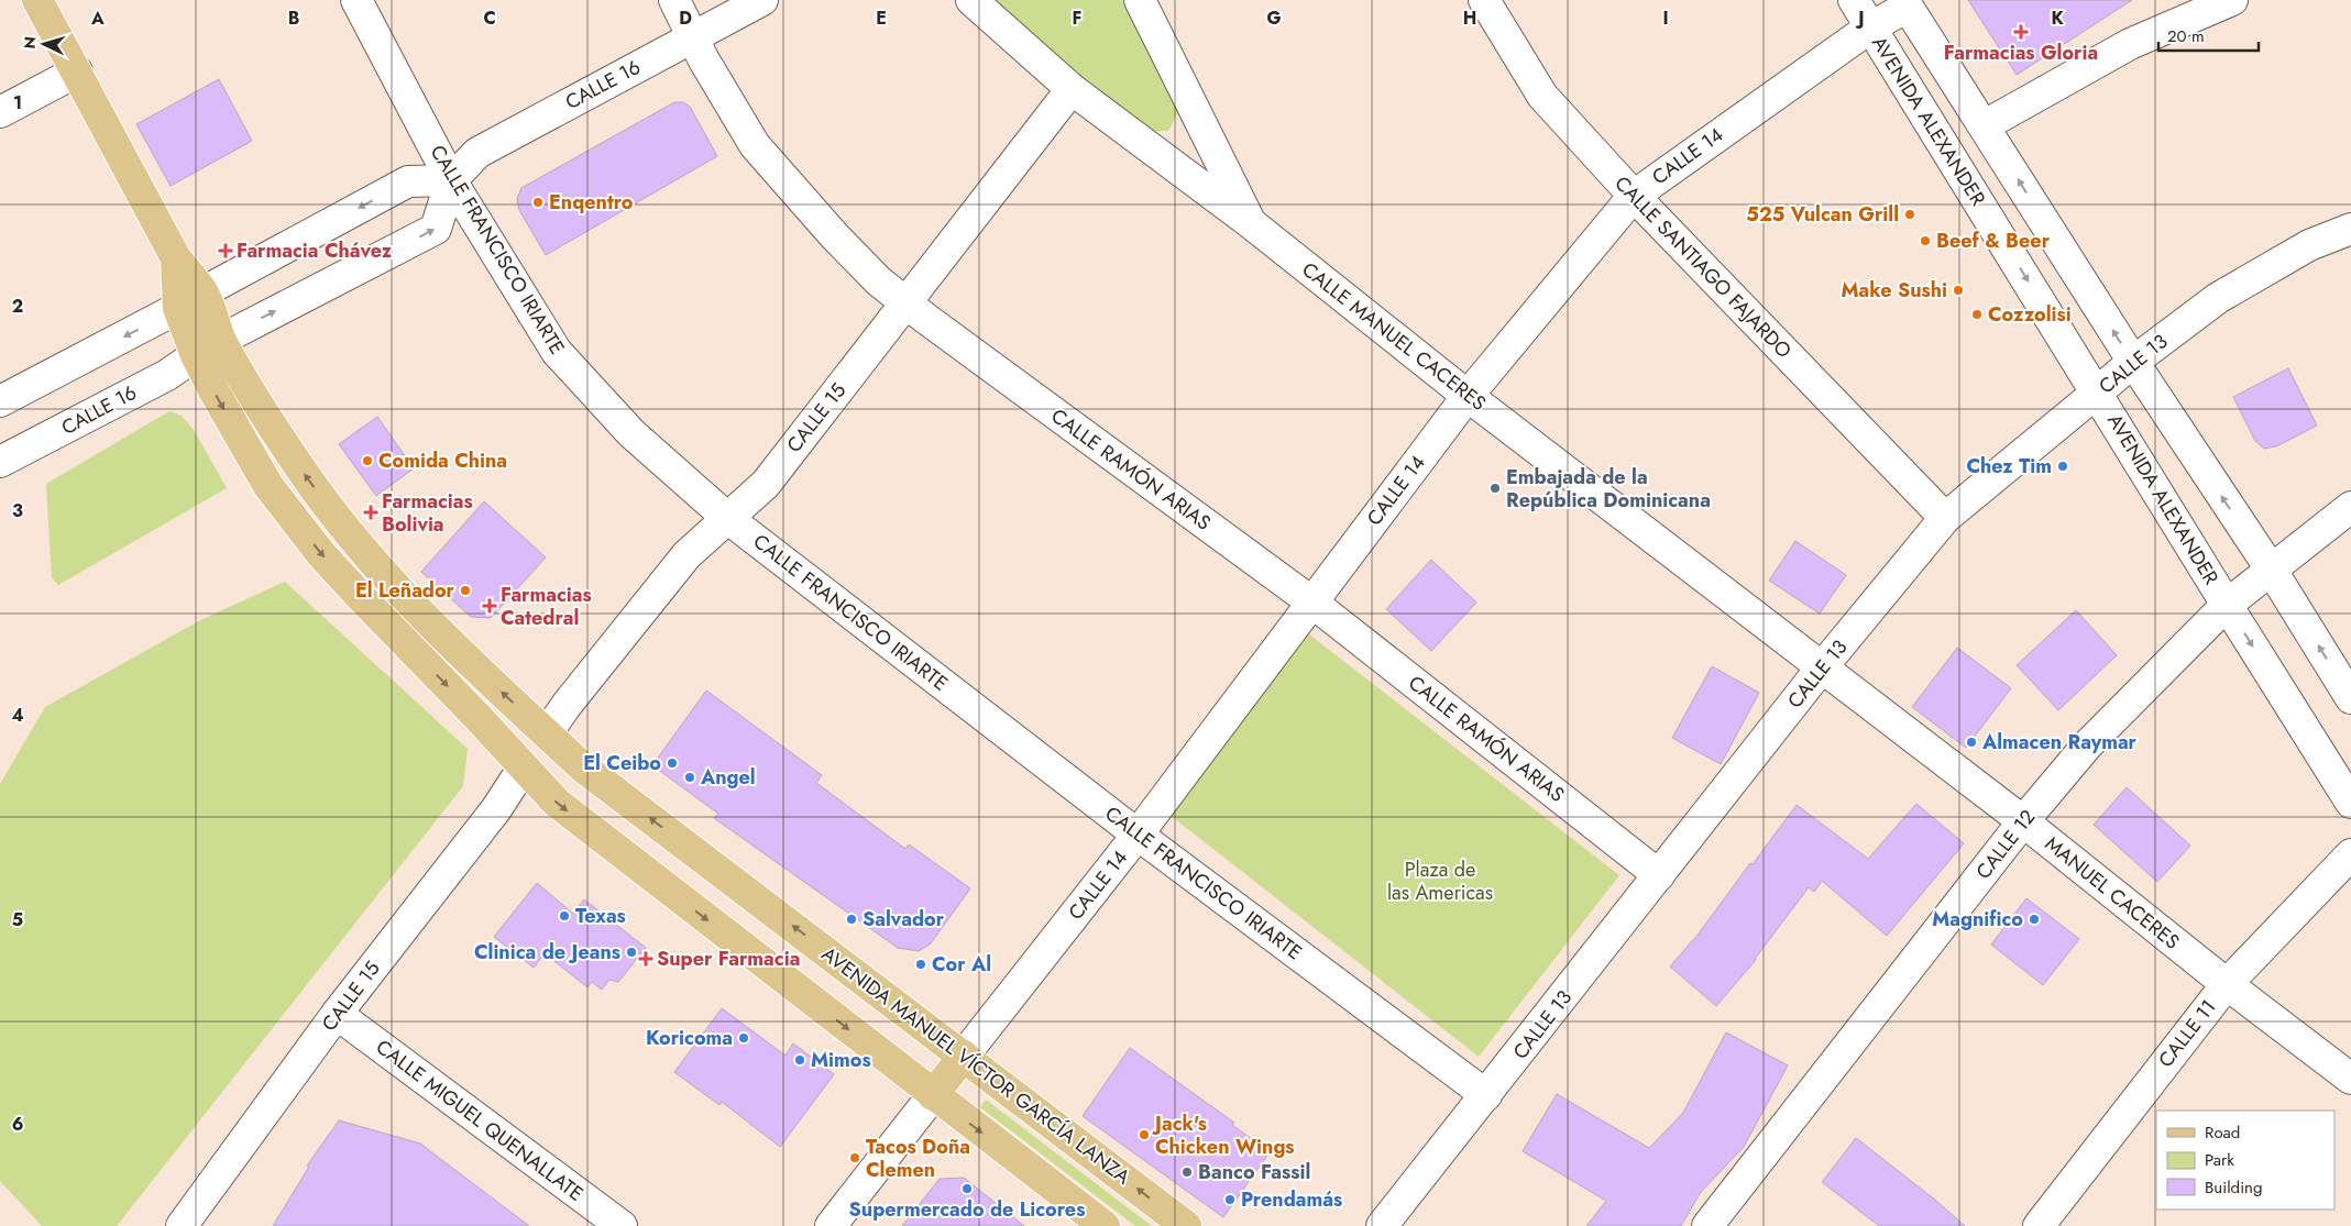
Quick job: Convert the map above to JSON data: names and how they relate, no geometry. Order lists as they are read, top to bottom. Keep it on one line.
{"streets":{"main road":["AVENIDA MANUEL VÍCTOR GARCÍA LANZA"],"street":["CALLE 16","AVENIDA ALEXANDER","CALLE 14","CALLE FRANCISCO IRIARTE","CALLE SANTIAGO FAJARDO","CALLE MANUEL CACERES","CALLE 13","CALLE 15","CALLE RAMÓN ARIAS","CALLE 12","MANUEL CACERES","CALLE 11","CALLE MIGUEL QUENALLATE"]},"crossings":[["CALLE 16","CALLE FRANCISCO IRIARTE"],["CALLE 16","CALLE RAMÓN ARIAS"],["CALLE 16","AVENIDA MANUEL VÍCTOR GARCÍA LANZA"],["AVENIDA ALEXANDER","CALLE 14"],["AVENIDA ALEXANDER","CALLE 13"],["AVENIDA ALEXANDER","CALLE 12"],["CALLE 14","CALLE FRANCISCO IRIARTE"],["CALLE 14","CALLE SANTIAGO FAJARDO"],["CALLE 14","CALLE MANUEL CACERES"],["CALLE 14","CALLE RAMÓN ARIAS"],["CALLE 14","AVENIDA MANUEL VÍCTOR GARCÍA LANZA"],["CALLE FRANCISCO IRIARTE","CALLE 13"],["CALLE FRANCISCO IRIARTE","CALLE 15"],["CALLE SANTIAGO FAJARDO","CALLE 13"],["CALLE MANUEL CACERES","CALLE 13"],["CALLE MANUEL CACERES","CALLE 15"],["CALLE MANUEL CACERES","MANUEL CACERES"],["CALLE 13","CALLE RAMÓN ARIAS"],["CALLE 13","MANUEL CACERES"],["CALLE 15","CALLE RAMÓN ARIAS"],["CALLE 15","AVENIDA MANUEL VÍCTOR GARCÍA LANZA"],["CALLE 15","CALLE MIGUEL QUENALLATE"],["CALLE 12","MANUEL CACERES"],["MANUEL CACERES","CALLE 11"]],"parks":["Plaza de las Americas"],"places":{"health":["Farmacias Gloria","Farmacia Chávez","Farmacias Bolivia","Farmacias Catedral","Super Farmacia"],"other":["Enqentro","525 Vulcan Grill","Beef & Beer","Make Sushi","Cozzolisi","Comida China","Chez Tim","Embajada de la República Dominicana","El Leñador","Almacen Raymar","El Ceibo","Angel","Texas","Salvador","Magnifico","Clinica de Jeans","Cor Al","Koricoma","Mimos","Jack's Chicken Wings","Tacos Doña Clemen","Banco Fassil","Supermercado de Licores","Prendamás"]},"legend":["Road","Park","Building"],"scale_bar":"20 m","north":"left","grid":{"columns":["A","B","C","D","E","F","G","H","I","J","K"],"rows":["1","2","3","4","5","6"]}}
